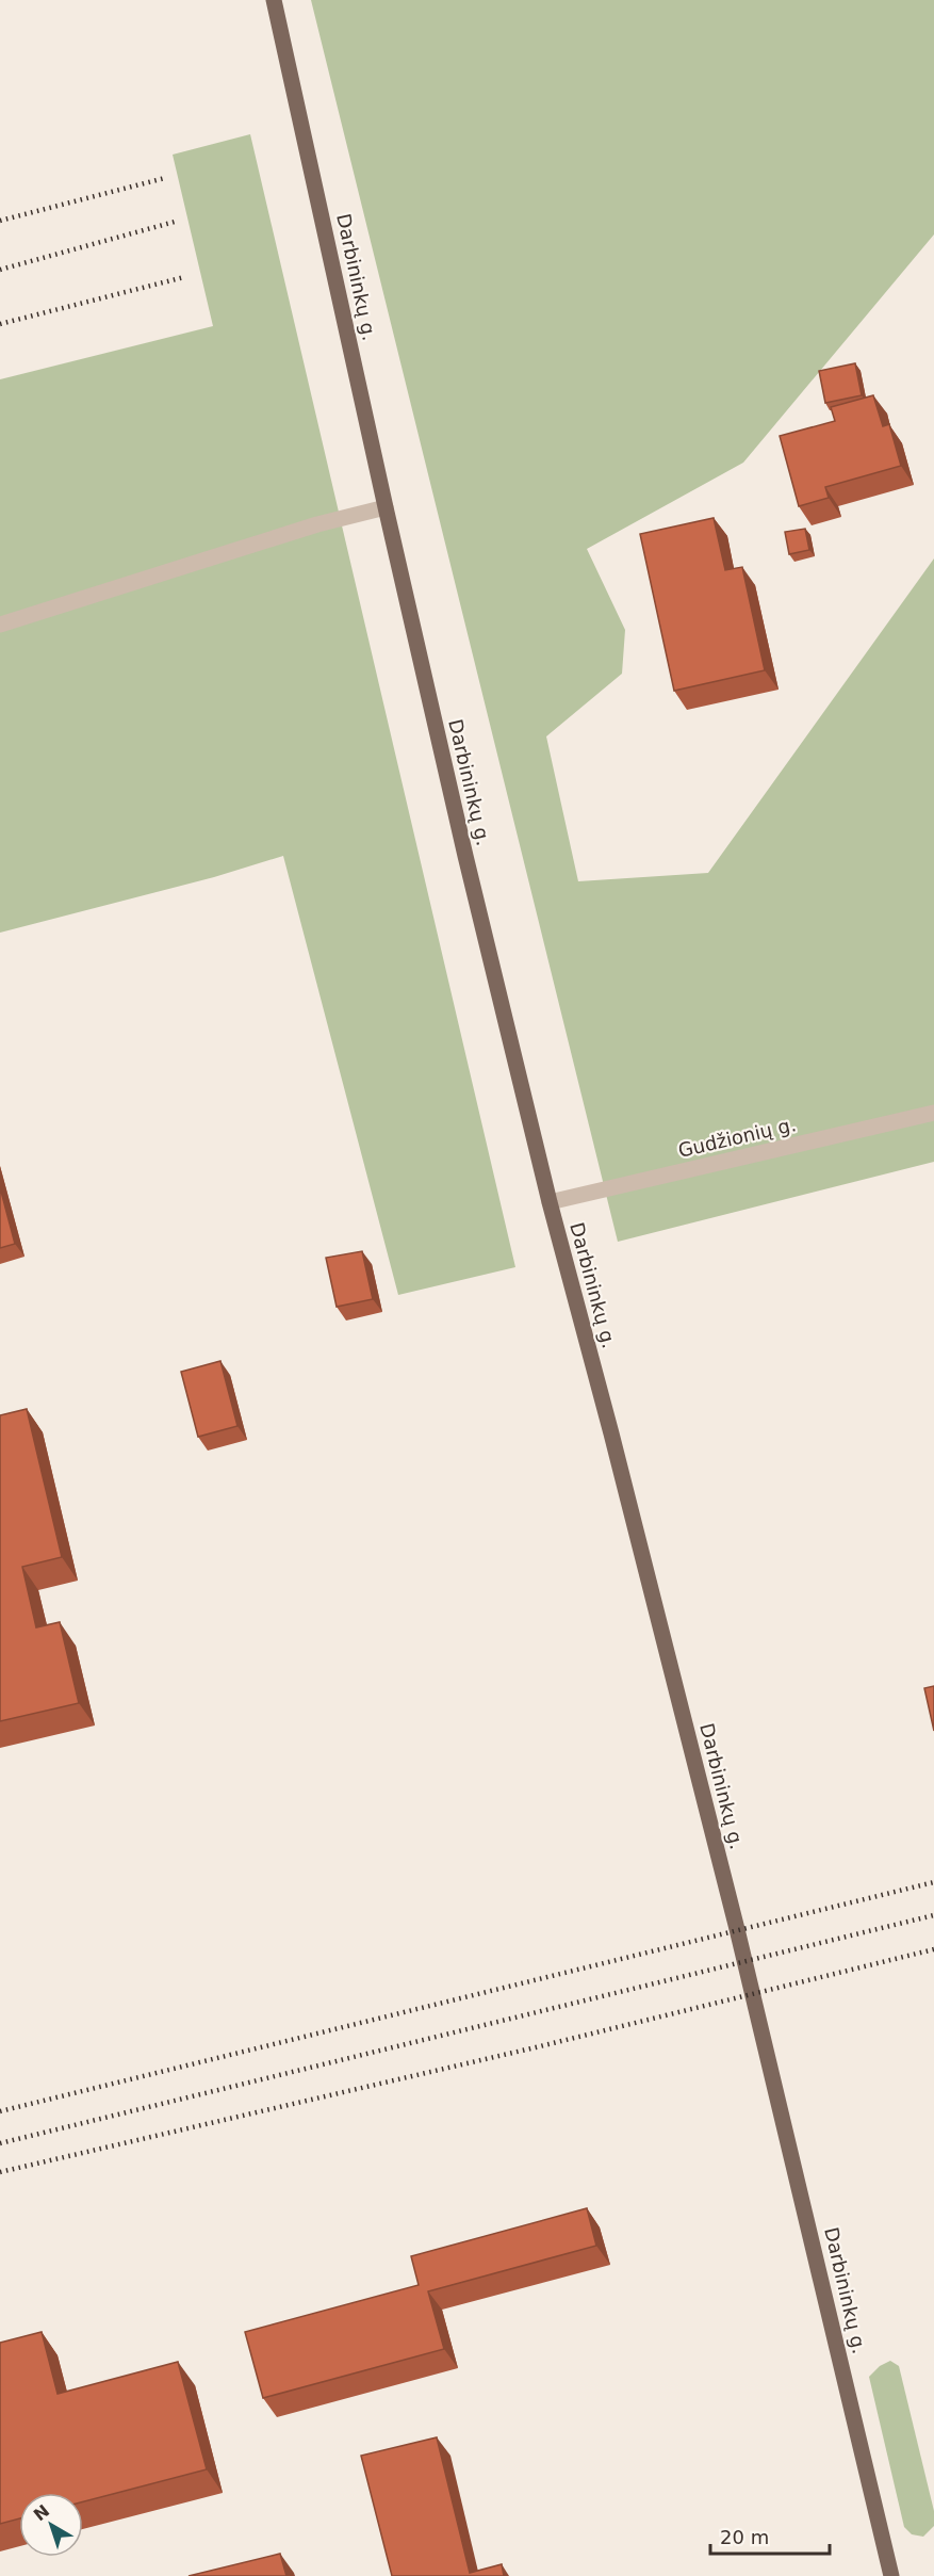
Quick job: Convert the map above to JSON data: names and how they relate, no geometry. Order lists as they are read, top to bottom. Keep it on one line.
{"streets":{"main road":["Darbininkų g."],"street":["Gudžionių g."]},"crossings":[["Darbininkų g.","Gudžionių g."]],"scale_bar":"20 m","north":"top left"}
